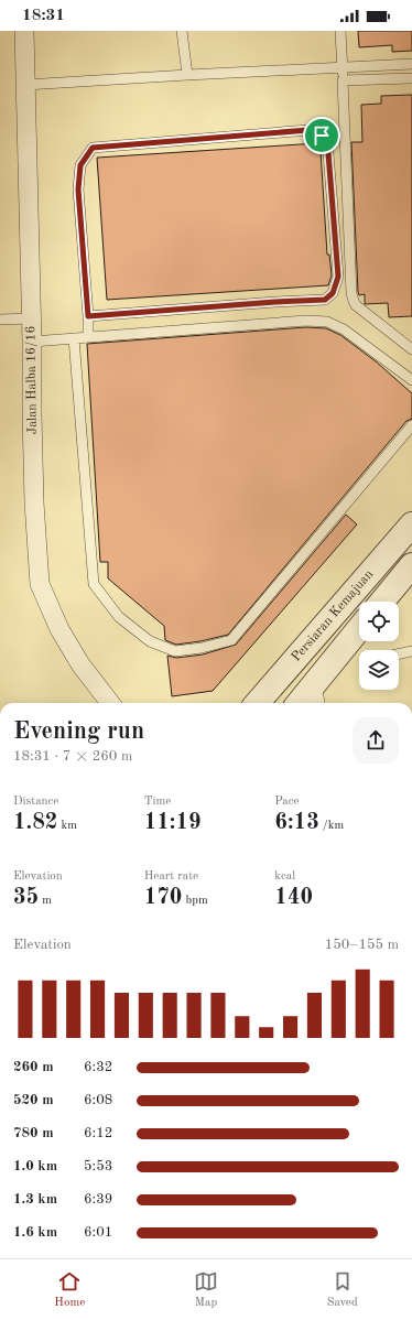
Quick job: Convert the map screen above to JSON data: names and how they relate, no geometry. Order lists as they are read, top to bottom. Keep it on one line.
{"streets":{"street":["Jalan Halba 16/16","Persiaran Kemajuan"]},"page":{"status":"18:31","heading":["Evening run","18:31 · 7 × 260 m"],"stats":[["Distance","1.82 km"],["Time","11:19"],["Pace","6:13 /km"],["Elevation","35 m"],["Heart rate","170 bpm"],["kcal","140"]],"chart":["Elevation","150–155 m"],"list":[{"name":"260 m","note":"6:32"},{"name":"520 m","note":"6:08"},{"name":"780 m","note":"6:12"},{"name":"1.0 km","note":"5:53"},{"name":"1.3 km","note":"6:39"},{"name":"1.6 km","note":"6:01"}],"tabs":["Home","Map","Saved"]}}
